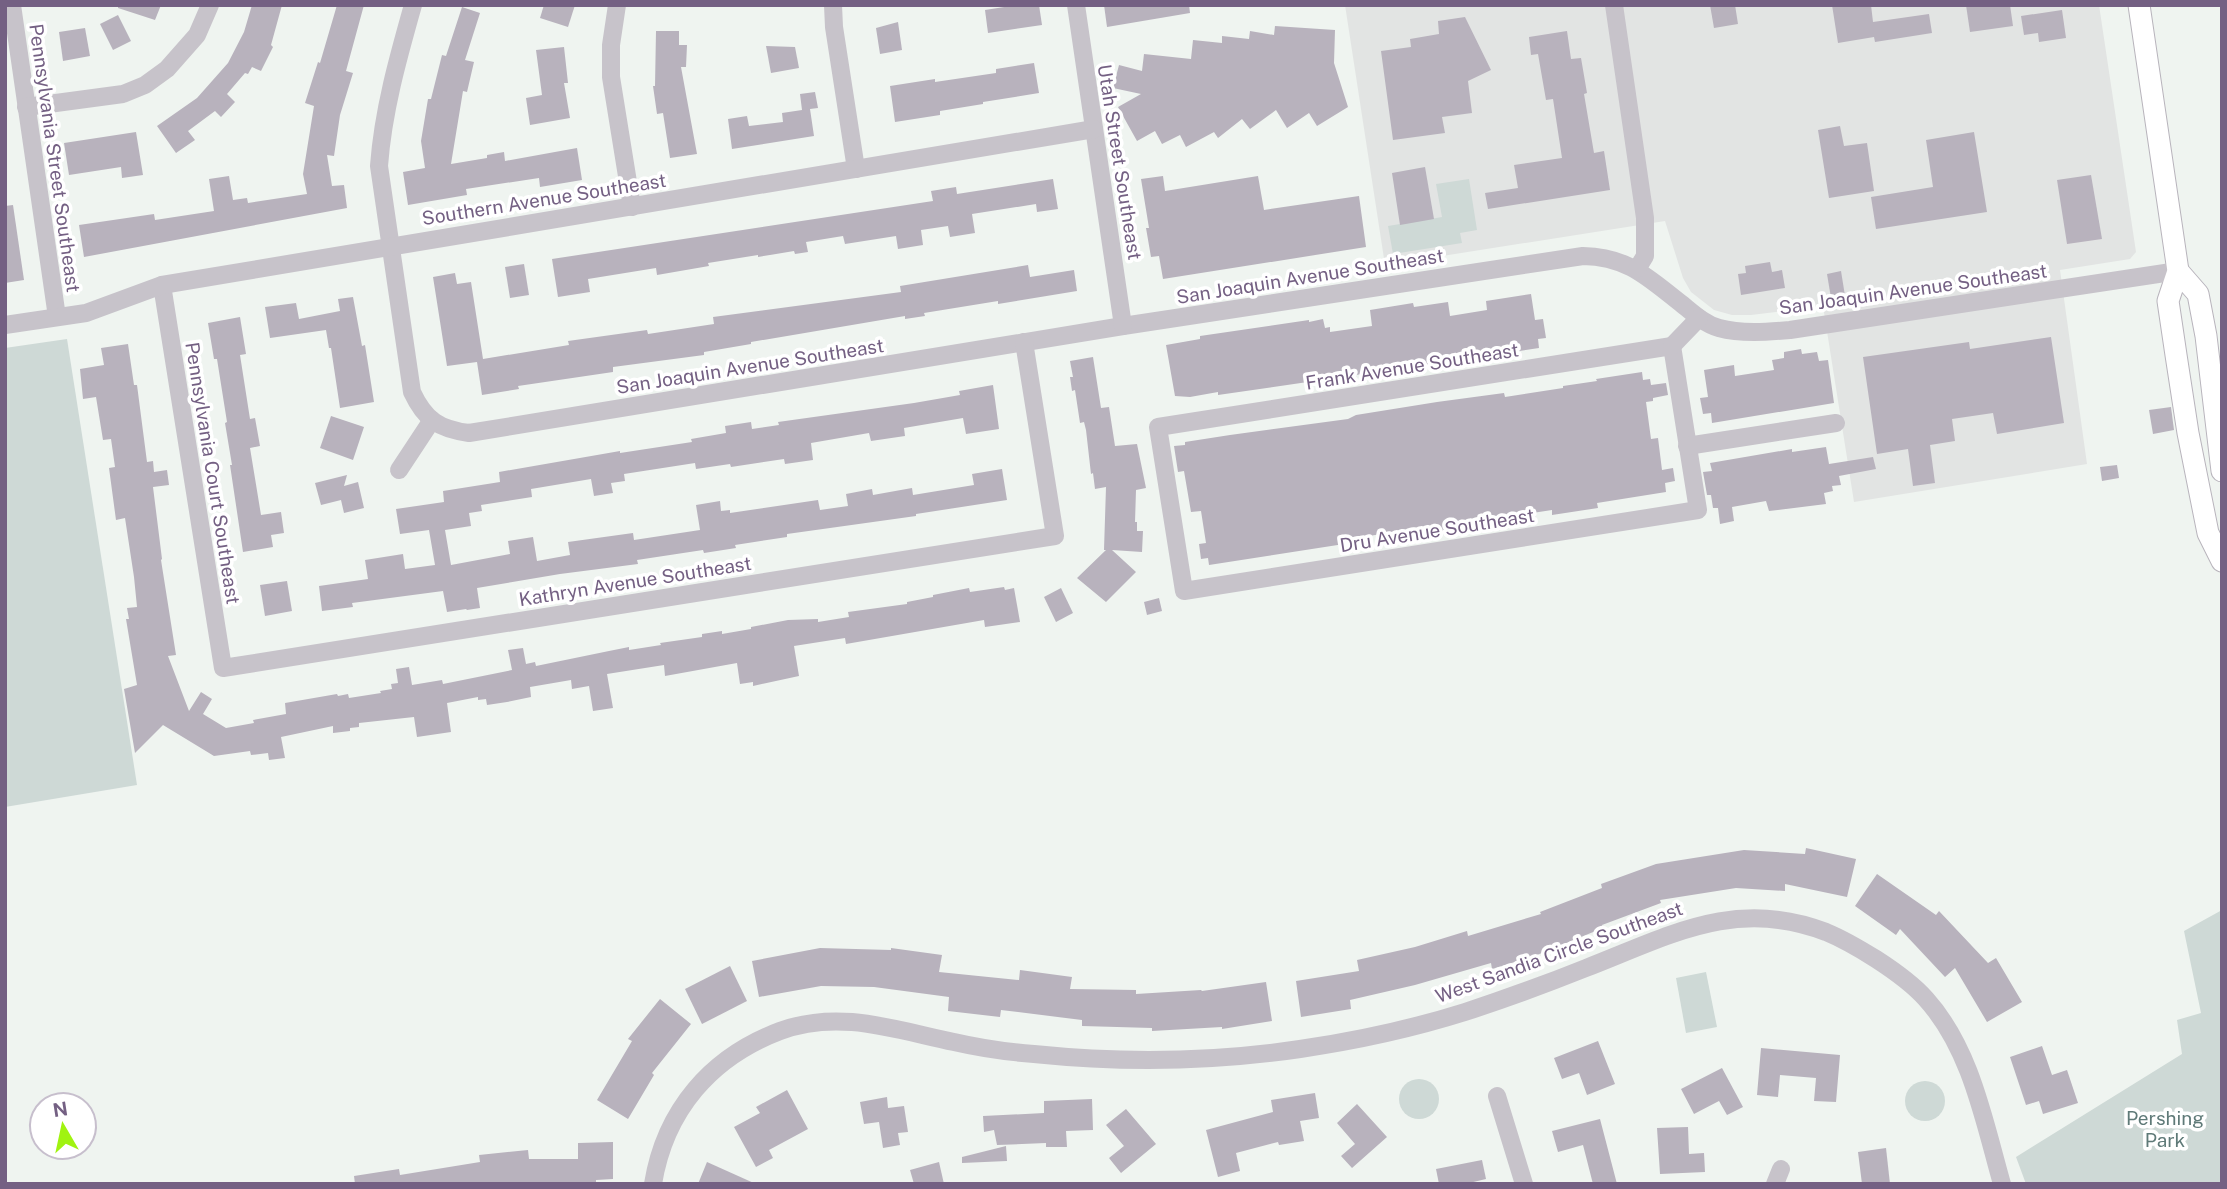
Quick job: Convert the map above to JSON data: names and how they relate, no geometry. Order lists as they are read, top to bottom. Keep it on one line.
{"streets":{"street":["Pennsylvania Street Southeast","Utah Street Southeast","Southern Avenue Southeast","San Joaquin Avenue Southeast","Frank Avenue Southeast","Pennsylvania Court Southeast","Dru Avenue Southeast","Kathryn Avenue Southeast","West Sandia Circle Southeast"]},"crossings":[["Pennsylvania Street Southeast","Southern Avenue Southeast"],["Utah Street Southeast","Southern Avenue Southeast"],["Utah Street Southeast","San Joaquin Avenue Southeast"],["Southern Avenue Southeast","Pennsylvania Court Southeast"],["San Joaquin Avenue Southeast","Kathryn Avenue Southeast"],["Frank Avenue Southeast","Dru Avenue Southeast"],["Pennsylvania Court Southeast","Kathryn Avenue Southeast"]],"parks":["Pershing Park"],"north":"top"}
